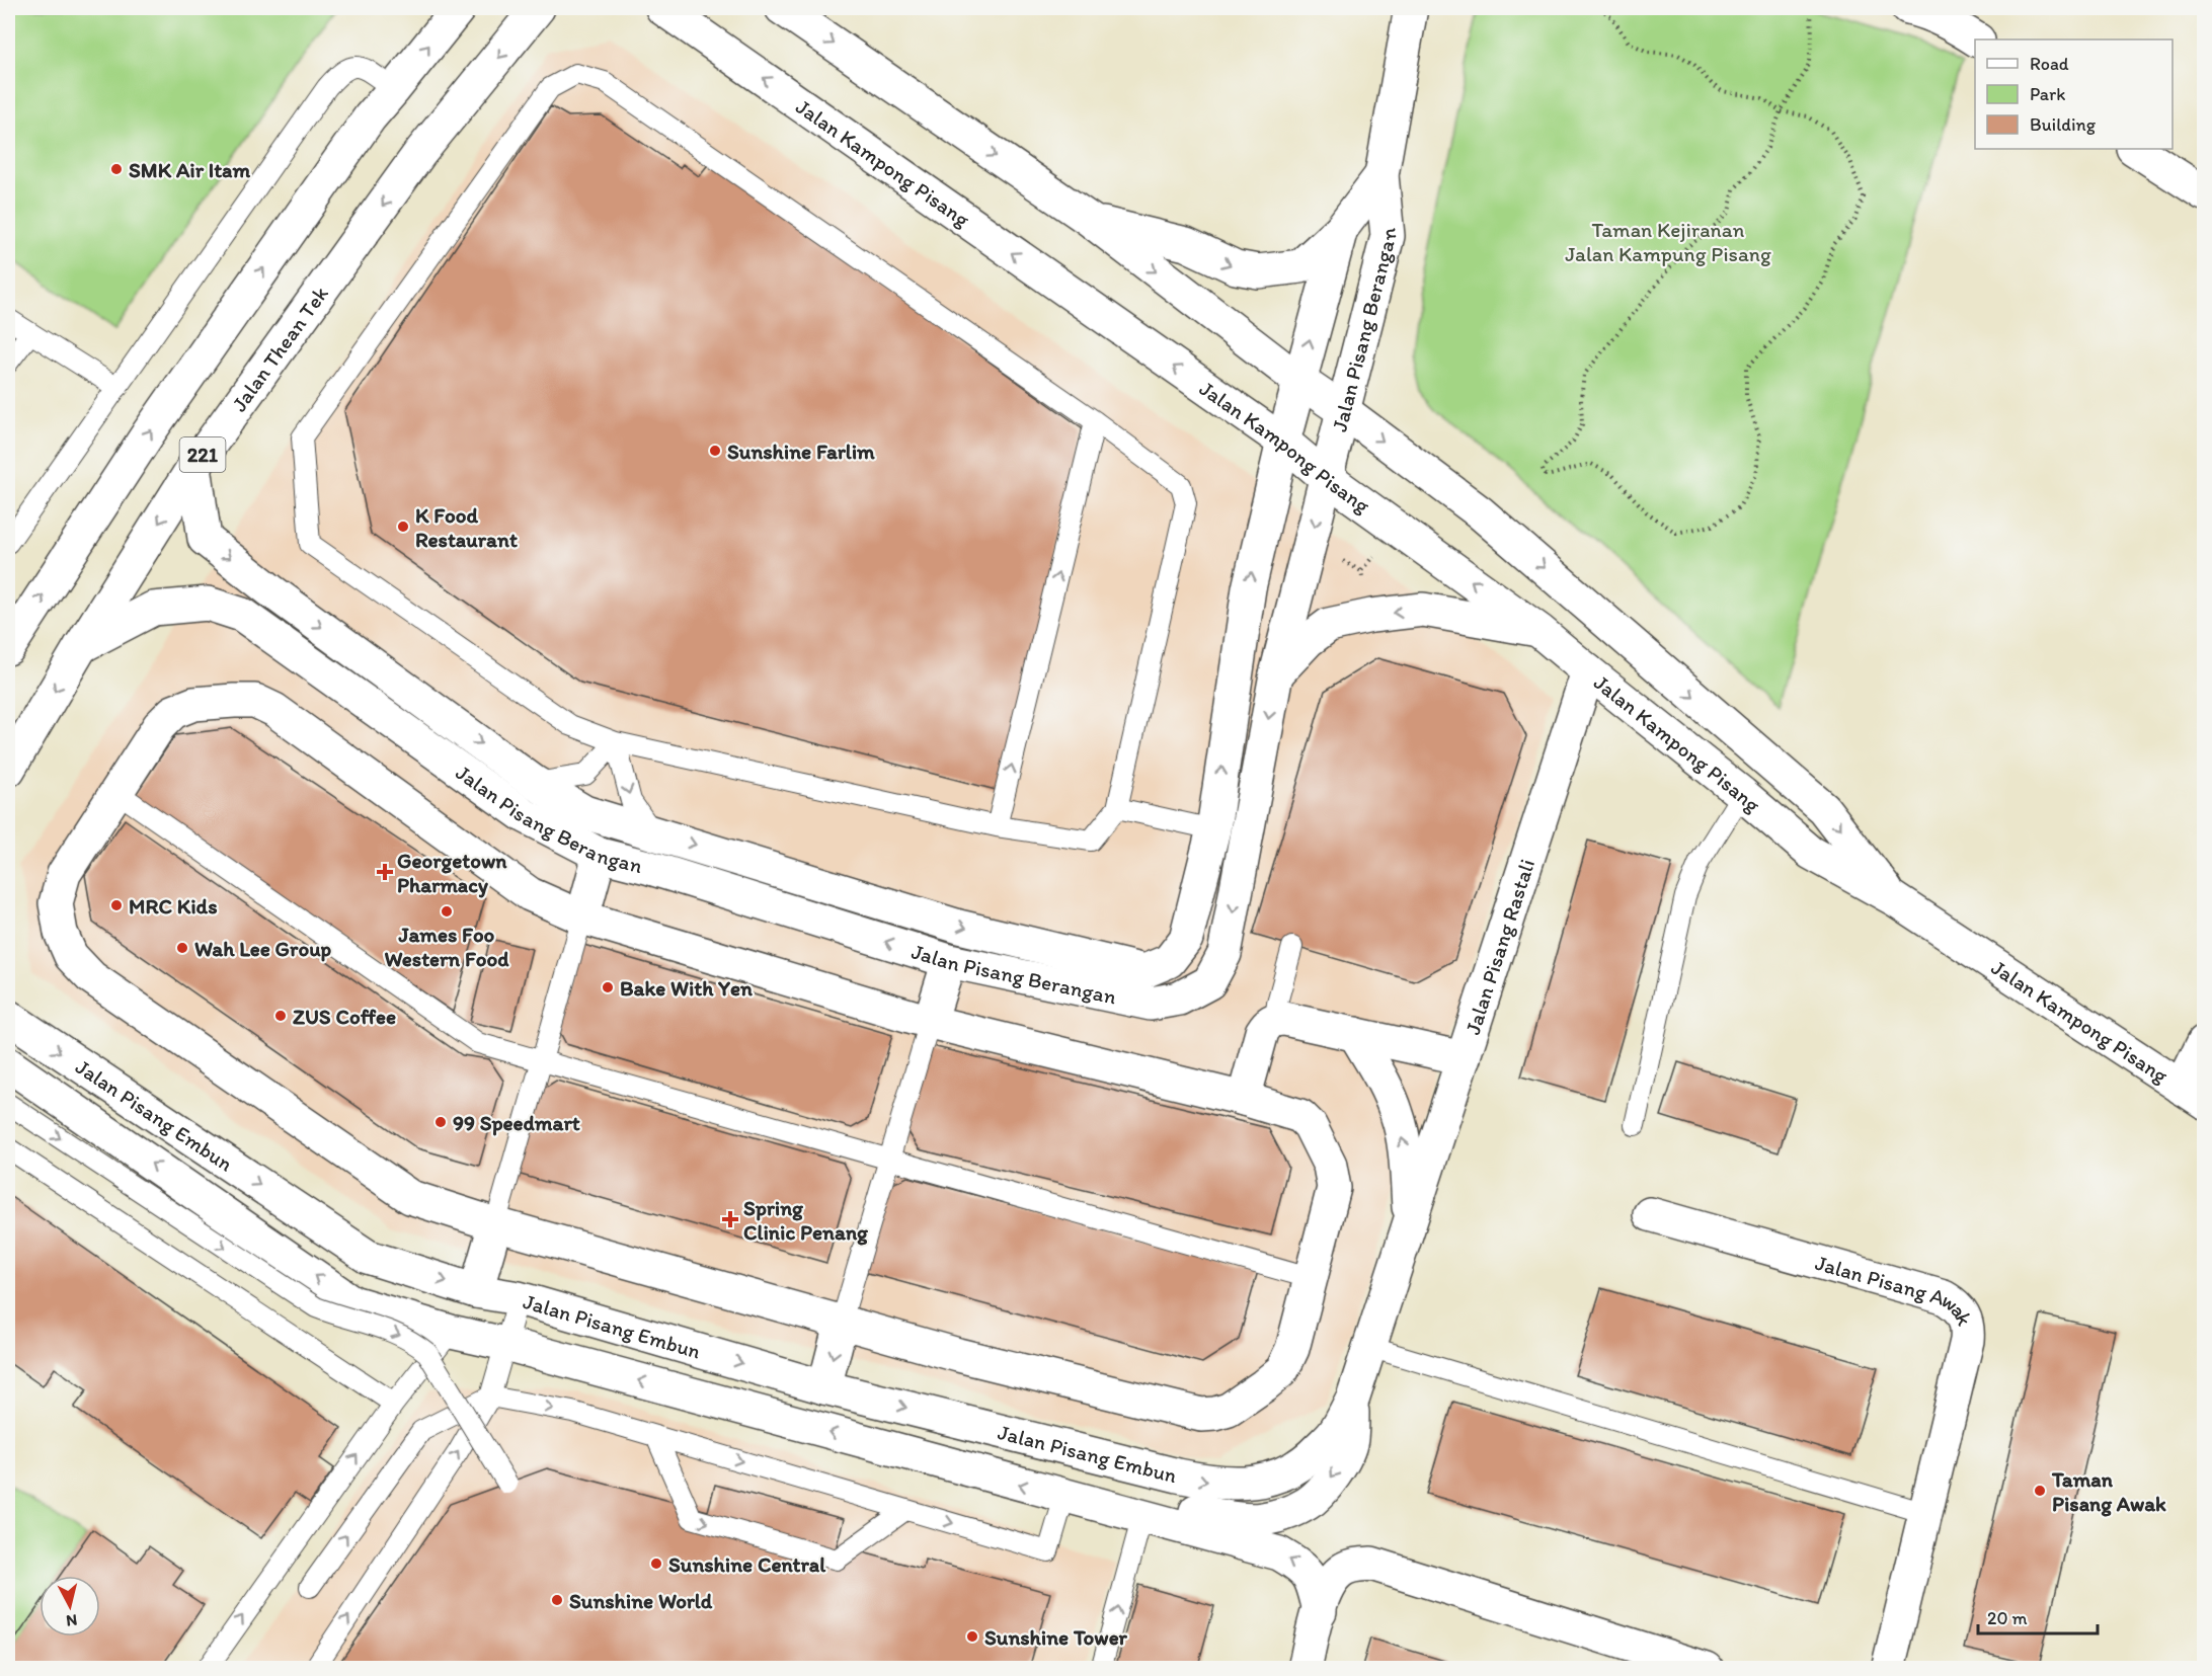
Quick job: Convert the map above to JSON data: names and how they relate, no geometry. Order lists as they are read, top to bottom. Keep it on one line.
{"streets":{"street":["Jalan Kampong Pisang","Jalan Pisang Berangan","Jalan Thean Tek","221","Jalan Pisang Rastali","Jalan Pisang Embun","Jalan Pisang Awak"]},"crossings":[["Jalan Kampong Pisang","Jalan Pisang Berangan"],["Jalan Kampong Pisang","Jalan Pisang Rastali"],["Jalan Pisang Berangan","Jalan Thean Tek"],["Jalan Pisang Rastali","Jalan Pisang Embun"]],"parks":["Taman Kejiranan Jalan Kampung Pisang"],"places":{"other":["SMK Air Itam","Sunshine Farlim","K Food Restaurant","MRC Kids","James Foo Western Food","Wah Lee Group","Bake With Yen","ZUS Coffee","99 Speedmart","Taman Pisang Awak","Sunshine Central","Sunshine World","Sunshine Tower"],"health":["Georgetown Pharmacy","Spring Clinic Penang"]},"legend":["Road","Park","Building"],"scale_bar":"20 m","north":"bottom"}
